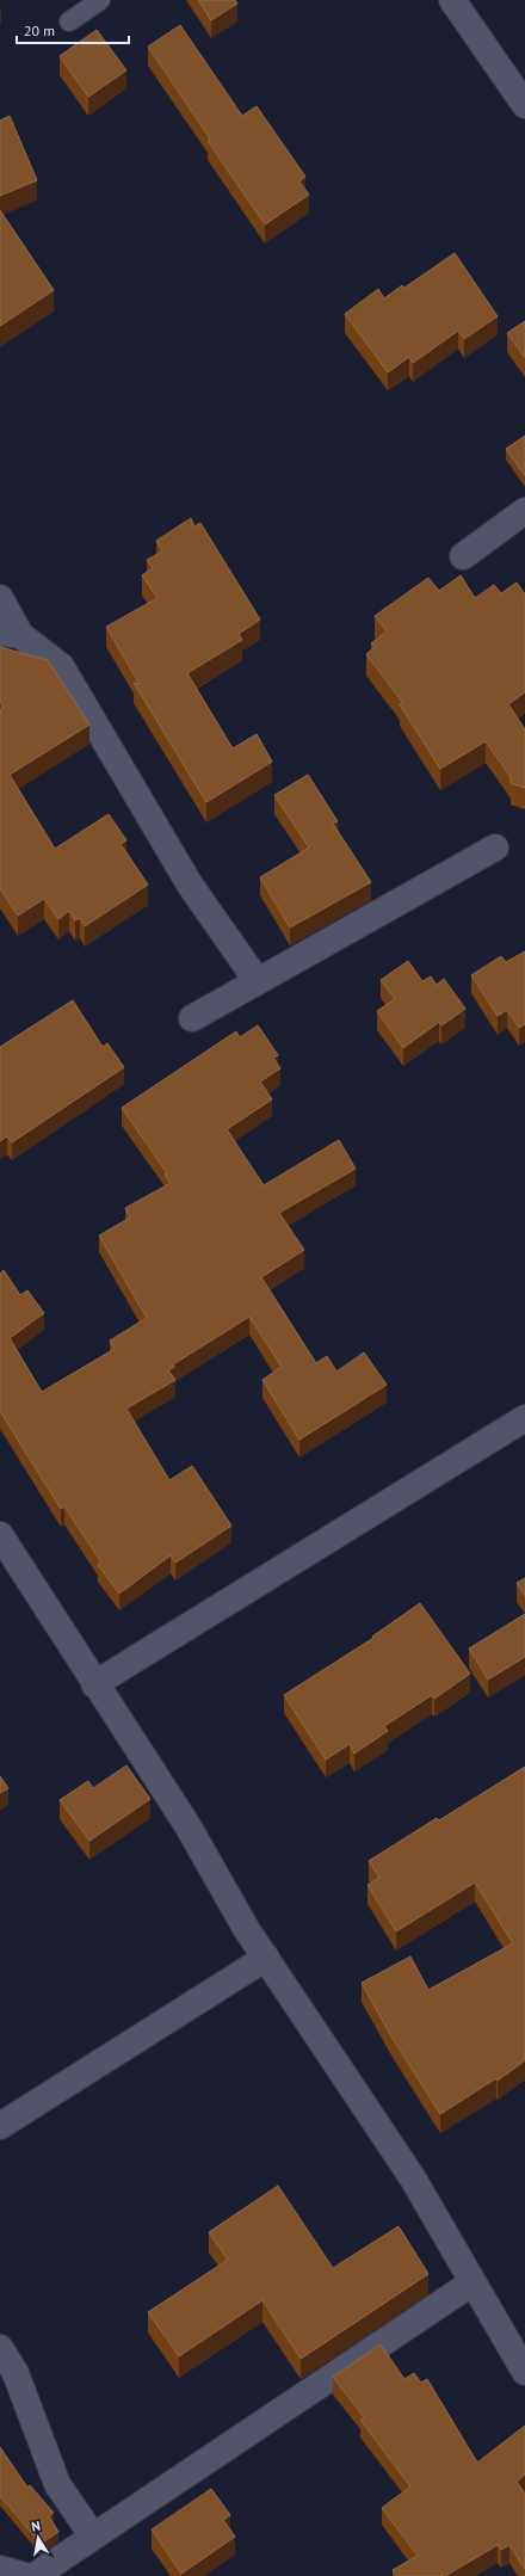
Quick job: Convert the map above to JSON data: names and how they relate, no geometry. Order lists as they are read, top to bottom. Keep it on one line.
{"scale_bar":"20 m","north":"top"}
